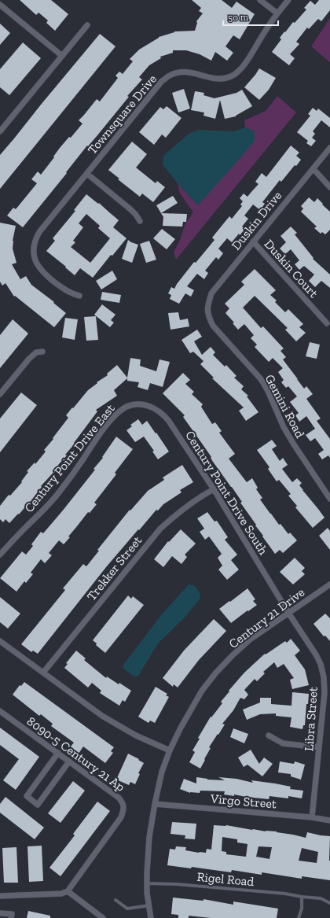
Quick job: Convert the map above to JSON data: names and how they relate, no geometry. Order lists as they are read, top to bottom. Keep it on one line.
{"streets":{"street":["Townsquare Drive","Duskin Drive","Duskin Court","Gemini Road","Century Point Drive East","Century Point Drive South","Trekker Street","Century 21 Drive","Libra Street","8090-5 Century 21 Ap","Virgo Street"],"lane":["Rigel Road"]},"crossings":[["Duskin Drive","Duskin Court"],["Duskin Drive","Gemini Road"],["Century Point Drive East","Century Point Drive South"],["Century Point Drive South","Trekker Street"],["Century Point Drive South","Century 21 Drive"],["Century Point Drive South","Libra Street"],["Century 21 Drive","Libra Street"],["Century 21 Drive","Virgo Street"],["Century 21 Drive","Rigel Road"],["Libra Street","Virgo Street"]],"scale_bar":"50 m"}
